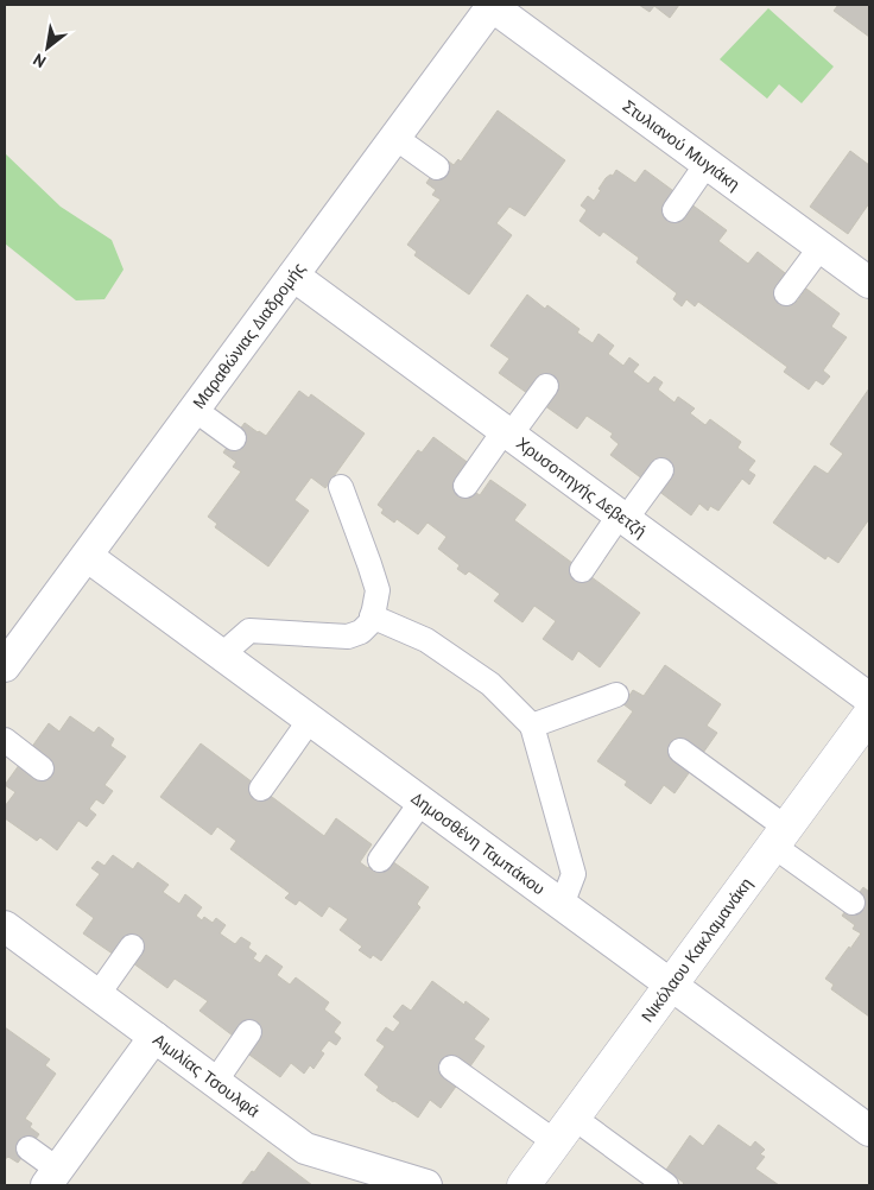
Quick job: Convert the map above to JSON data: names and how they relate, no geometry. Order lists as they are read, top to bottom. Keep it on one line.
{"streets":{"street":["Στυλιανού Μυγιάκη","Μαραθώνιας Διαδρομής","Χρυσοπηγής Δεβετζή","Δημοσθένη Ταμπάκου","Νικόλαου Κακλαμανάκη","Αιμιλίας Τσουλφά"]},"crossings":[["Στυλιανού Μυγιάκη","Μαραθώνιας Διαδρομής"],["Μαραθώνιας Διαδρομής","Χρυσοπηγής Δεβετζή"],["Μαραθώνιας Διαδρομής","Δημοσθένη Ταμπάκου"],["Δημοσθένη Ταμπάκου","Νικόλαου Κακλαμανάκη"]],"north":"bottom left"}
